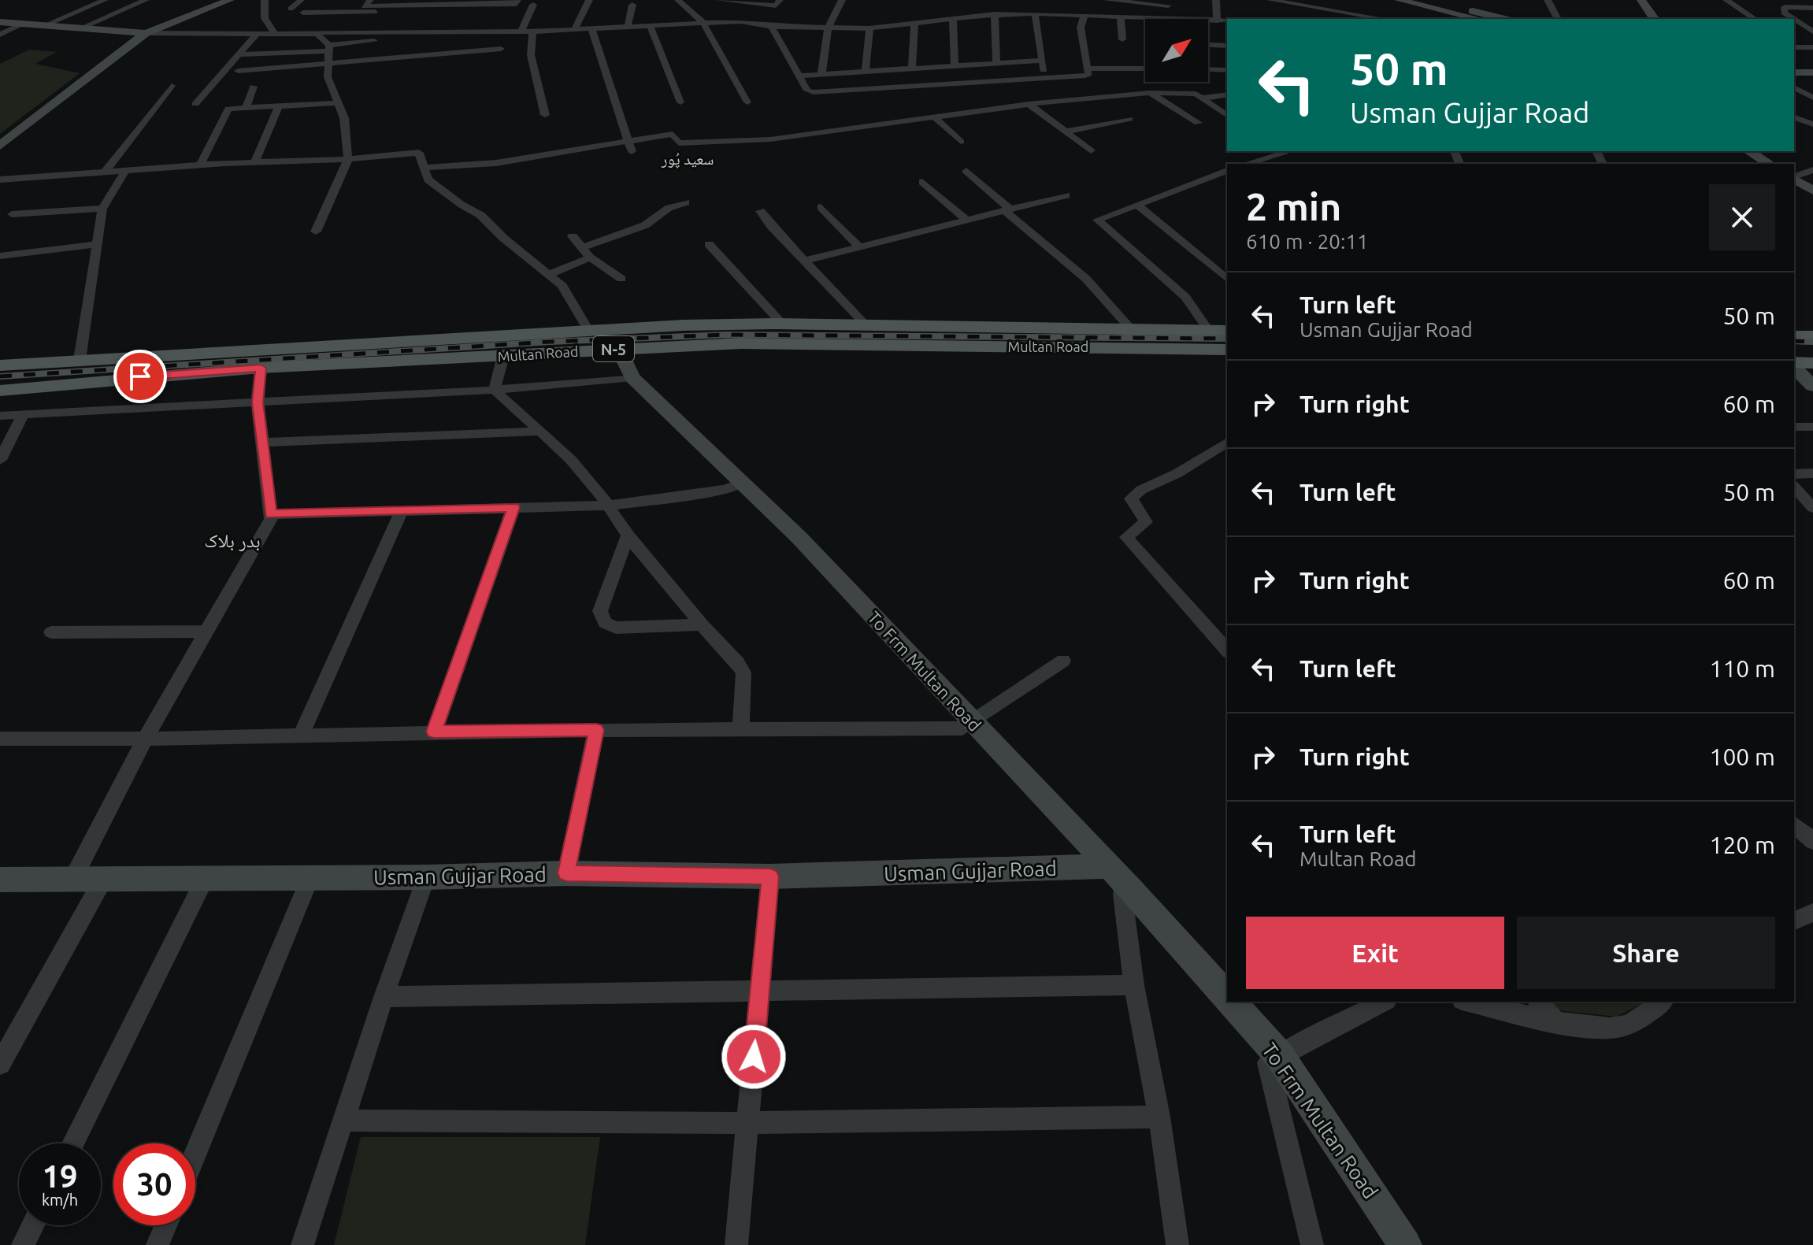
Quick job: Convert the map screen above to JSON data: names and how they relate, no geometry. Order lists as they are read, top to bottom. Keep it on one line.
{"streets":{"main road":["Multan Road","N-5"],"street":["To Frm Multan Road","Usman Gujjar Road"]},"crossings":[["Multan Road","To Frm Multan Road"],["To Frm Multan Road","Usman Gujjar Road"]],"districts":["سعید پُور","بدر بلاک"],"north":"top right","page":{"turn":["50 m","Usman Gujjar Road"],"heading":["2 min","610 m · 20:11"],"list":[{"name":"Turn left","note":"Usman Gujjar Road","value":"50 m"},{"name":"Turn right","value":"60 m"},{"name":"Turn left","value":"50 m"},{"name":"Turn right","value":"60 m"},{"name":"Turn left","value":"110 m"},{"name":"Turn right","value":"100 m"},{"name":"Turn left","note":"Multan Road","value":"120 m"}],"buttons":["Exit","Share"],"speed":"19 km/h","limit":"30"}}
